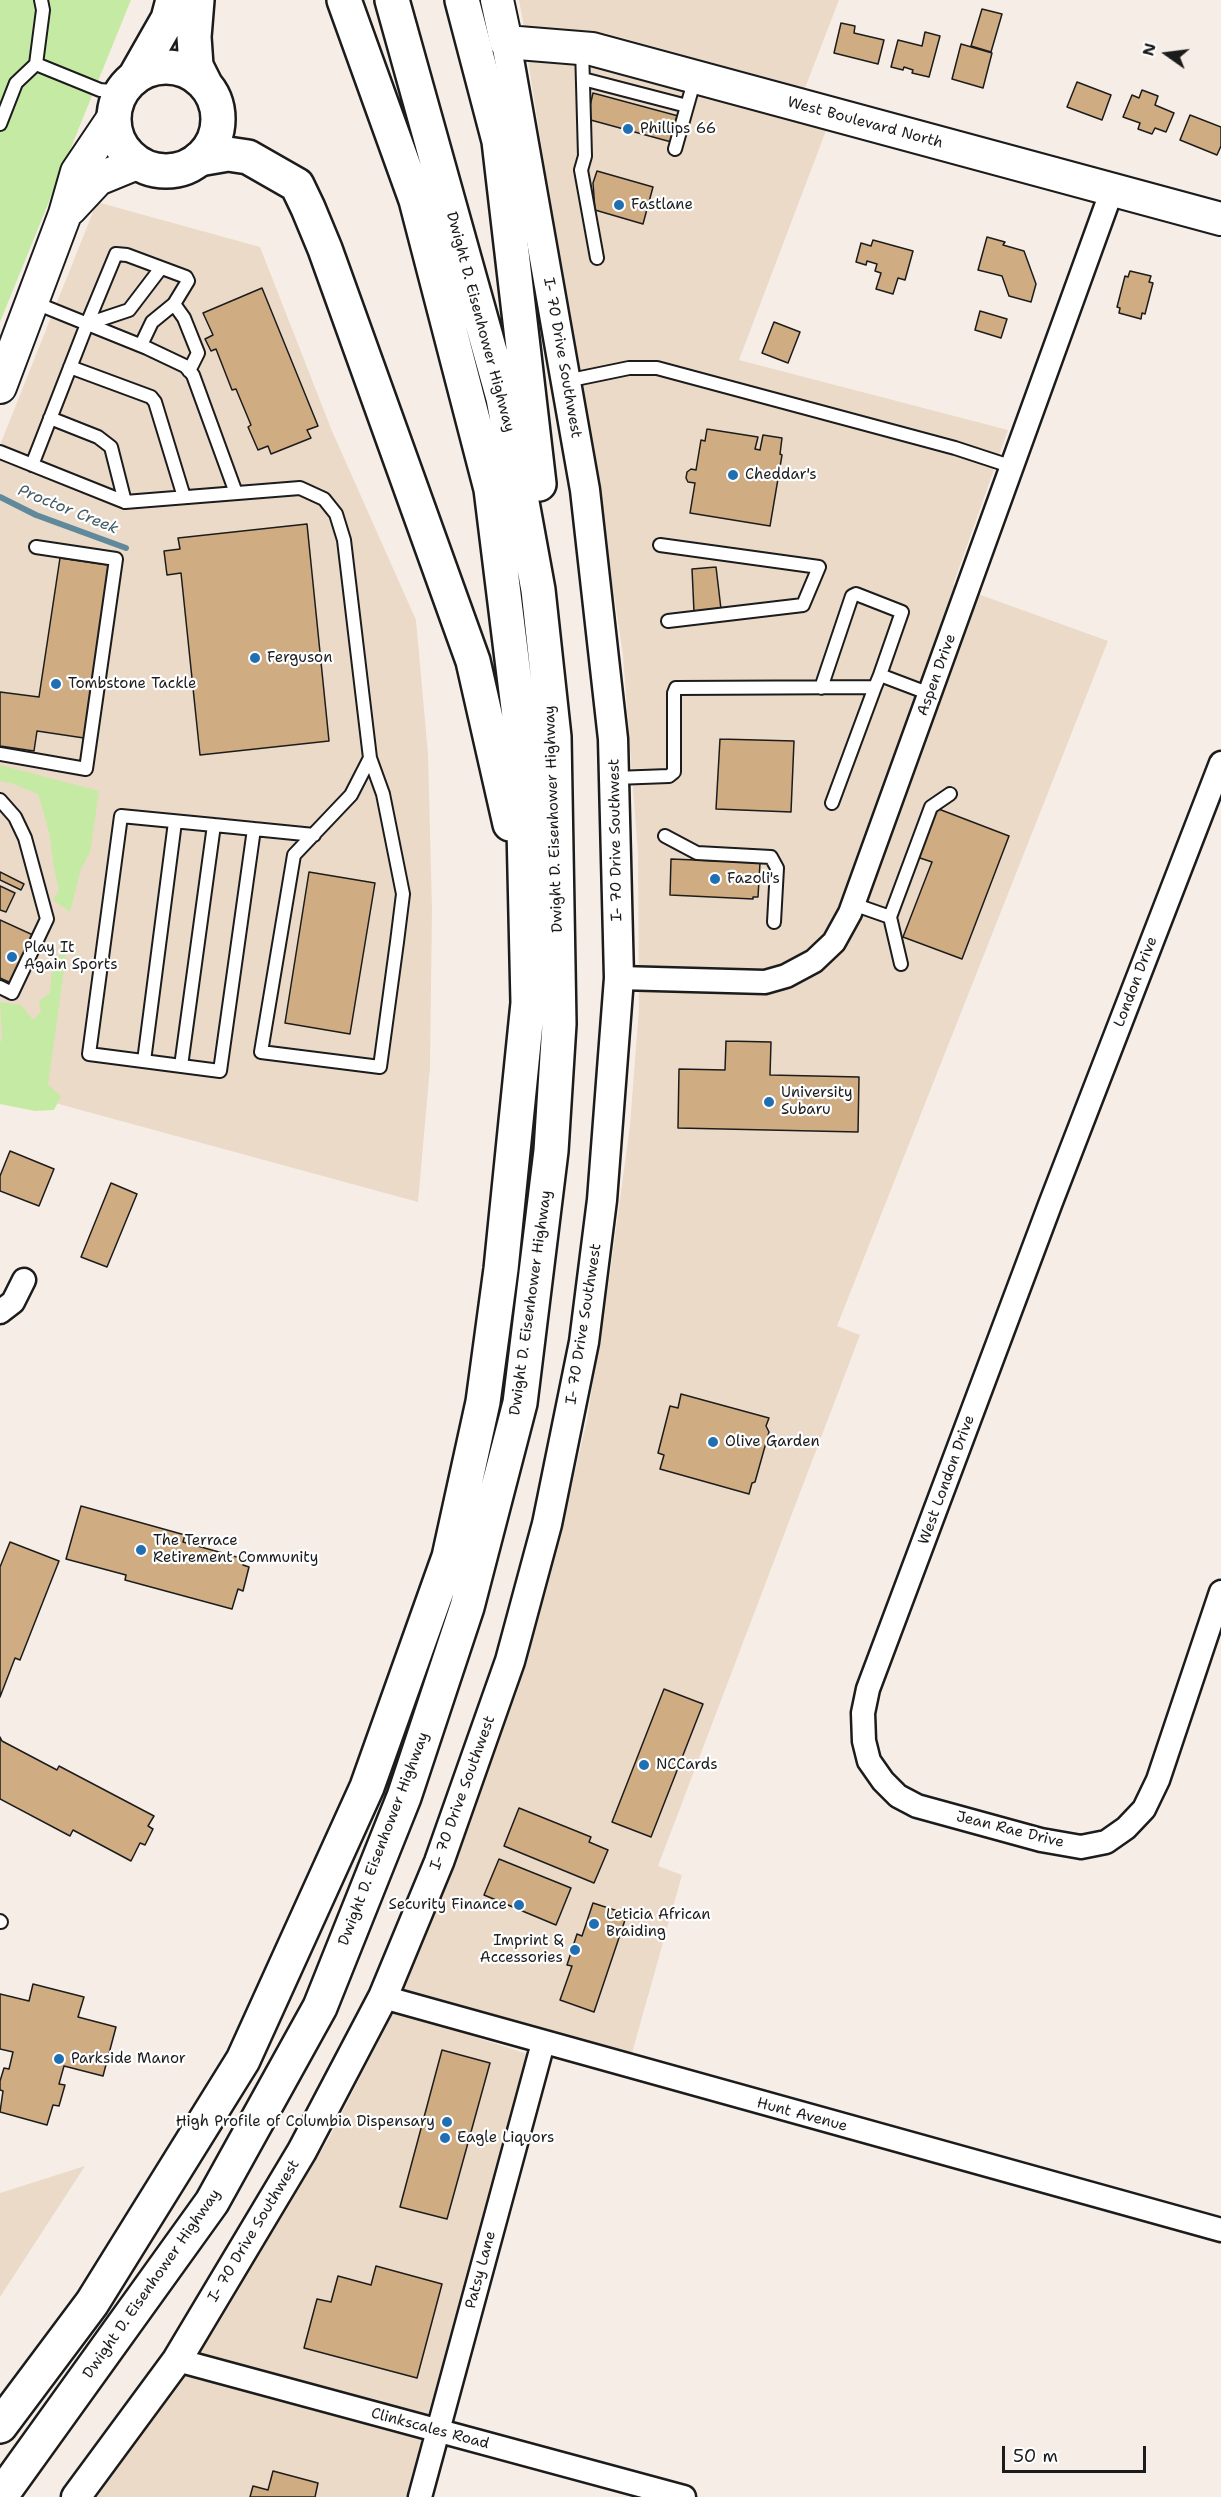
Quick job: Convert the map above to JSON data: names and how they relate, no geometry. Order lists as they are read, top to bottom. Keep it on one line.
{"streets":{"main road":["West Boulevard North","Dwight D. Eisenhower Highway"],"street":["I- 70 Drive Southwest","Aspen Drive","London Drive","West London Drive","Jean Rae Drive","Hunt Avenue","Patsy Lane","Clinkscales Road"]},"crossings":[["West Boulevard North","I- 70 Drive Southwest"],["West Boulevard North","Aspen Drive"],["I- 70 Drive Southwest","Aspen Drive"],["I- 70 Drive Southwest","Hunt Avenue"],["I- 70 Drive Southwest","Clinkscales Road"],["London Drive","West London Drive"],["West London Drive","Jean Rae Drive"],["Hunt Avenue","Patsy Lane"],["Patsy Lane","Clinkscales Road"]],"water":["Proctor Creek"],"places":["Phillips 66","Fastlane","Cheddar's","Ferguson","Tombstone Tackle","Fazoli's","Play It Again Sports","University Subaru","Olive Garden","The Terrace Retirement Community","NCCards","Security Finance","Leticia African Braiding","Imprint & Accessories","Parkside Manor","High Profile of Columbia Dispensary","Eagle Liquors"],"scale_bar":"50 m","north":"left"}
